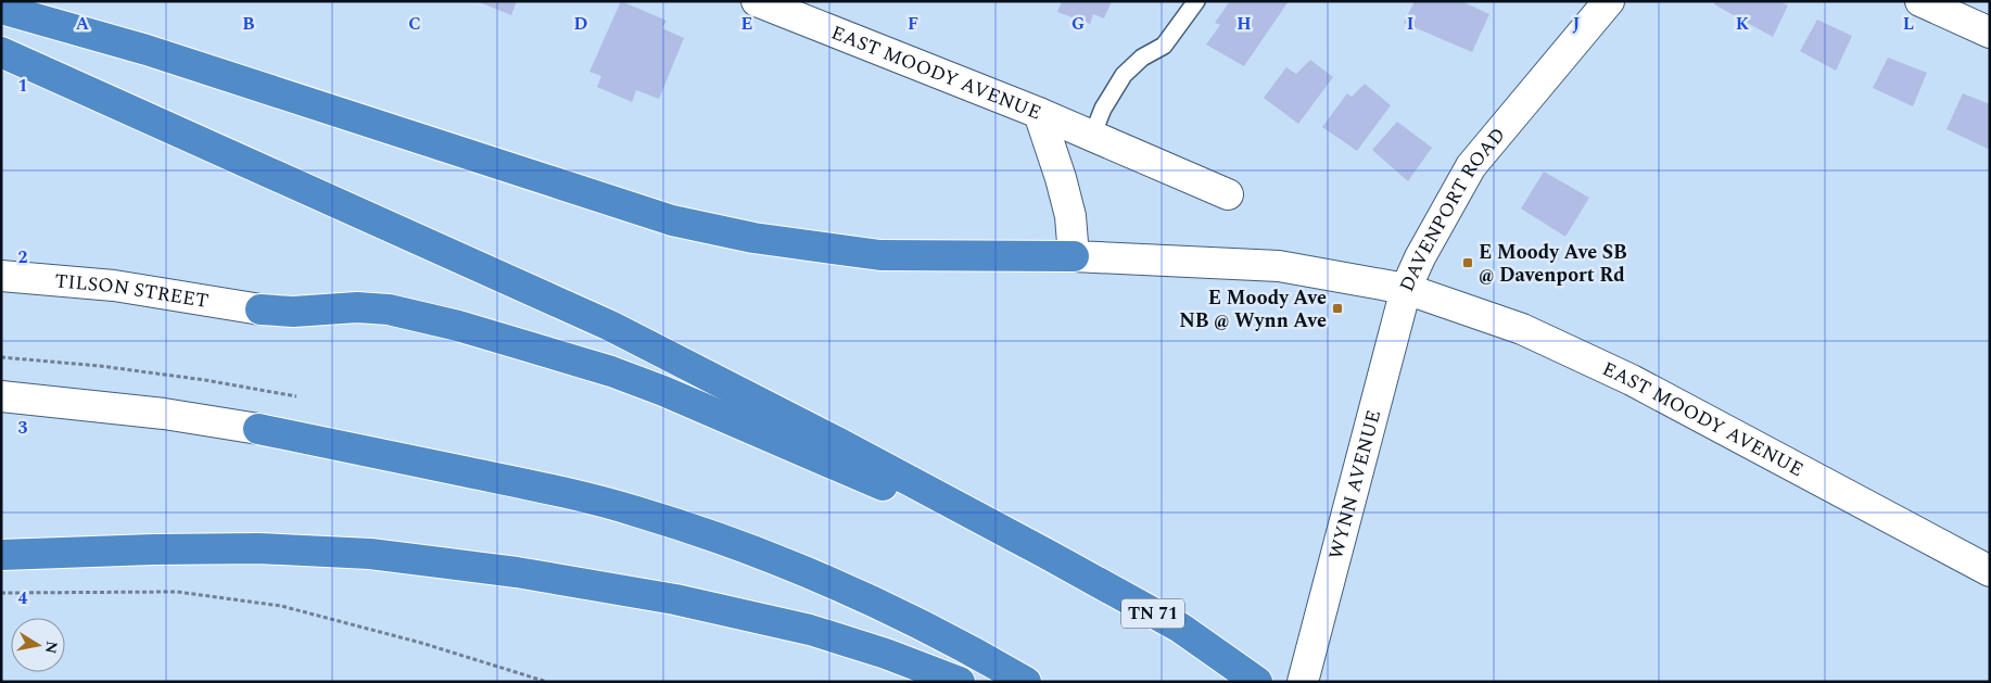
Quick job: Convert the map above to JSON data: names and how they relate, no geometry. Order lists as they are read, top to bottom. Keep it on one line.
{"streets":{"highway":["TN 71"],"street":["EAST MOODY AVENUE","DAVENPORT ROAD","TILSON STREET","WYNN AVENUE"]},"crossings":[["EAST MOODY AVENUE","DAVENPORT ROAD"],["EAST MOODY AVENUE","WYNN AVENUE"],["DAVENPORT ROAD","WYNN AVENUE"]],"places":{"transit":["E Moody Ave SB @ Davenport Rd","E Moody Ave NB @ Wynn Ave"]},"north":"right","grid":{"columns":["A","B","C","D","E","F","G","H","I","J","K","L"],"rows":["1","2","3","4"]}}
